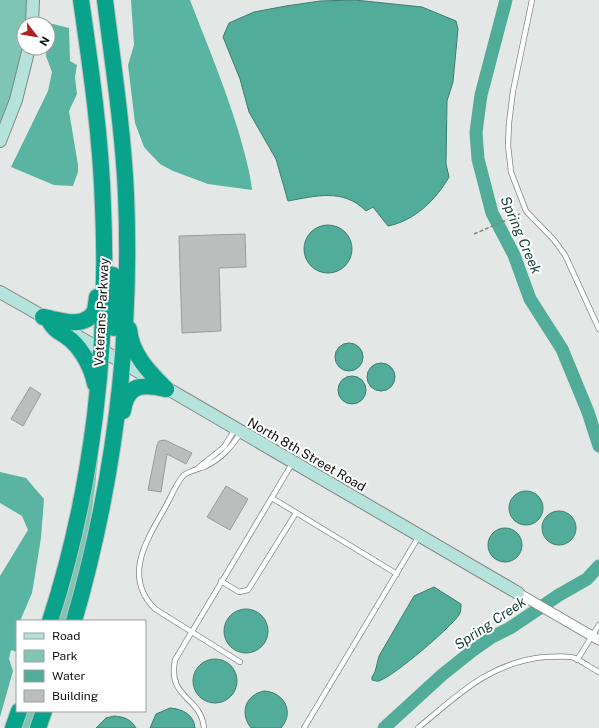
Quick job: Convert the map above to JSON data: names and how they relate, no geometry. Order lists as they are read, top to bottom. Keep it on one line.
{"streets":{"highway":["Veterans Parkway"],"street":["North 8th Street Road"]},"crossings":[["Veterans Parkway","North 8th Street Road"]],"water":["Spring Creek"],"legend":["Road","Park","Water","Building"],"north":"bottom right"}
